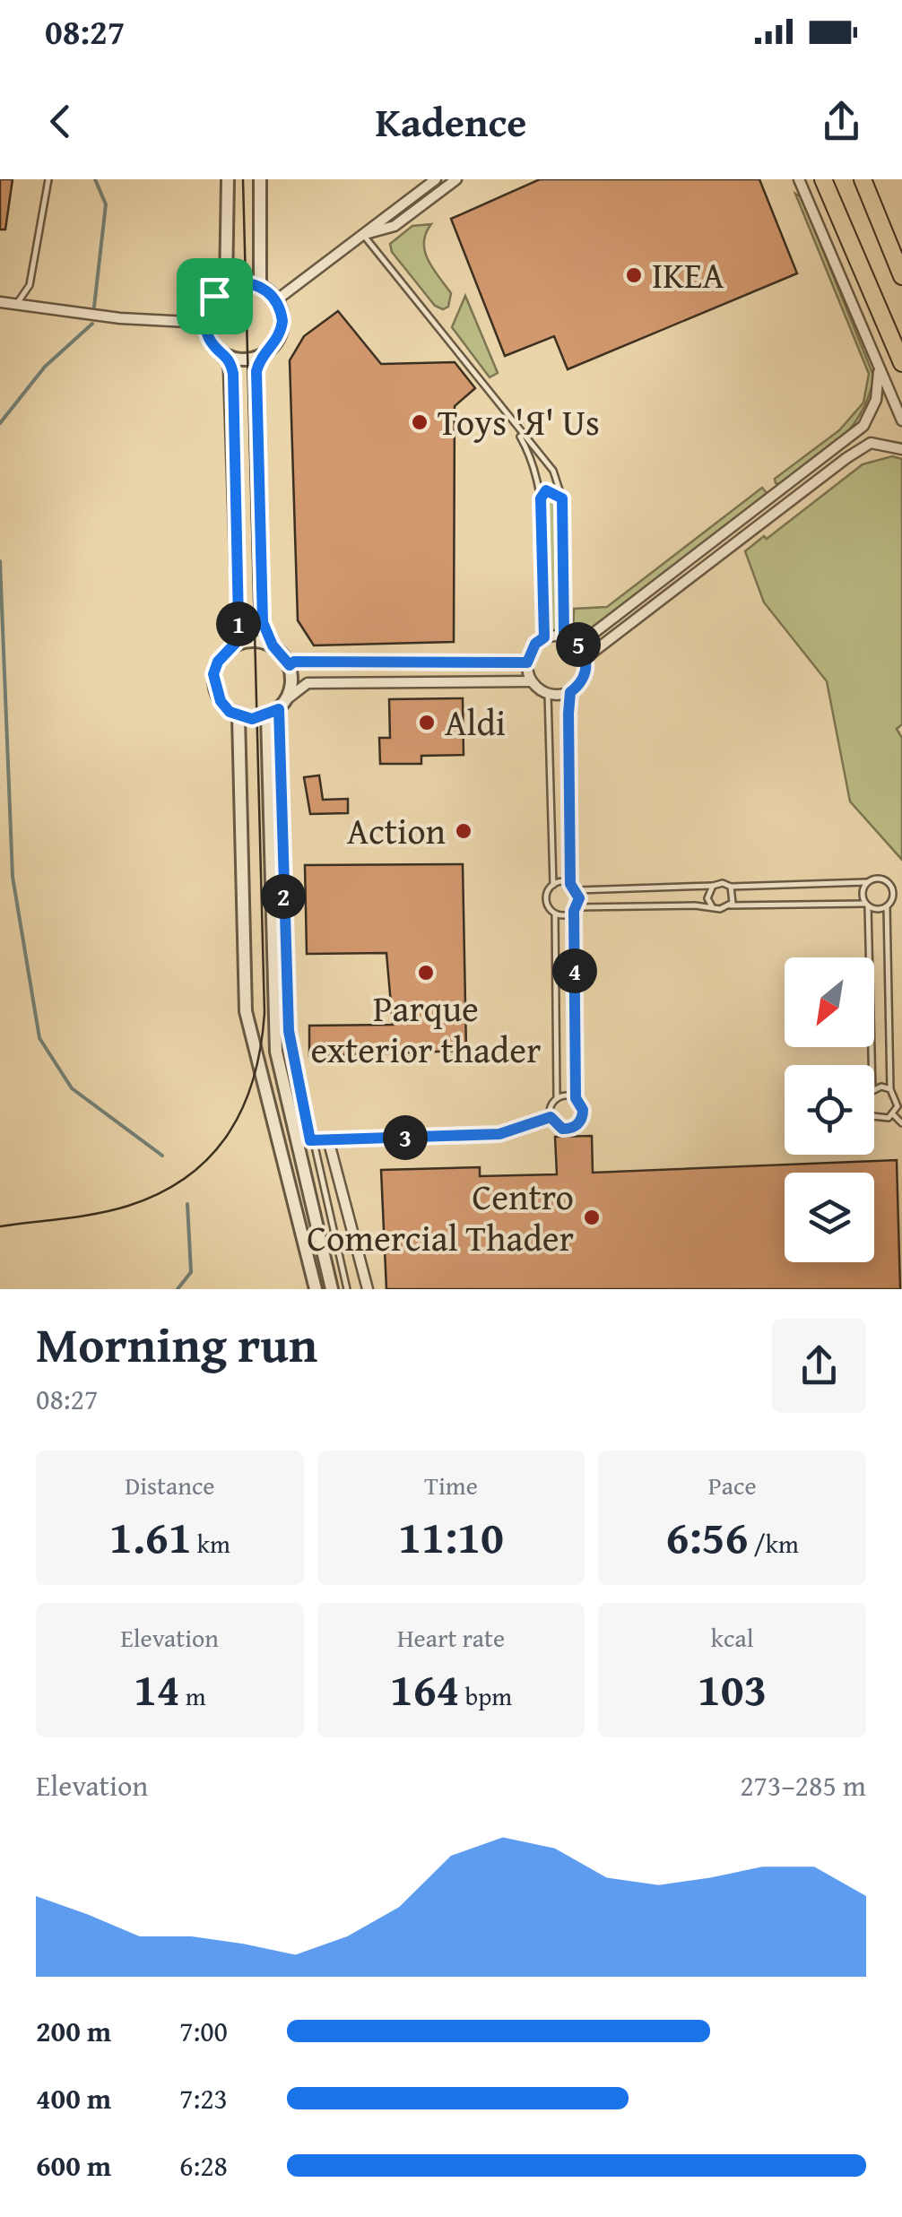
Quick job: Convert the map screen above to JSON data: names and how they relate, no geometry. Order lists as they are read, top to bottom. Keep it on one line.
{"places":["IKEA","Toys 'Я' Us","Aldi","Action","Parque exterior thader","Centro Comercial Thader"],"north":"bottom left","page":{"status":"08:27","header":"Kadence","pins":["1","5","2","4","3"],"heading":["Morning run","08:27"],"stats":[["Distance","1.61 km"],["Time","11:10"],["Pace","6:56 /km"],["Elevation","14 m"],["Heart rate","164 bpm"],["kcal","103"]],"chart":["Elevation","273–285 m"],"list":[{"name":"200 m","note":"7:00"},{"name":"400 m","note":"7:23"},{"name":"600 m","note":"6:28"}]}}
